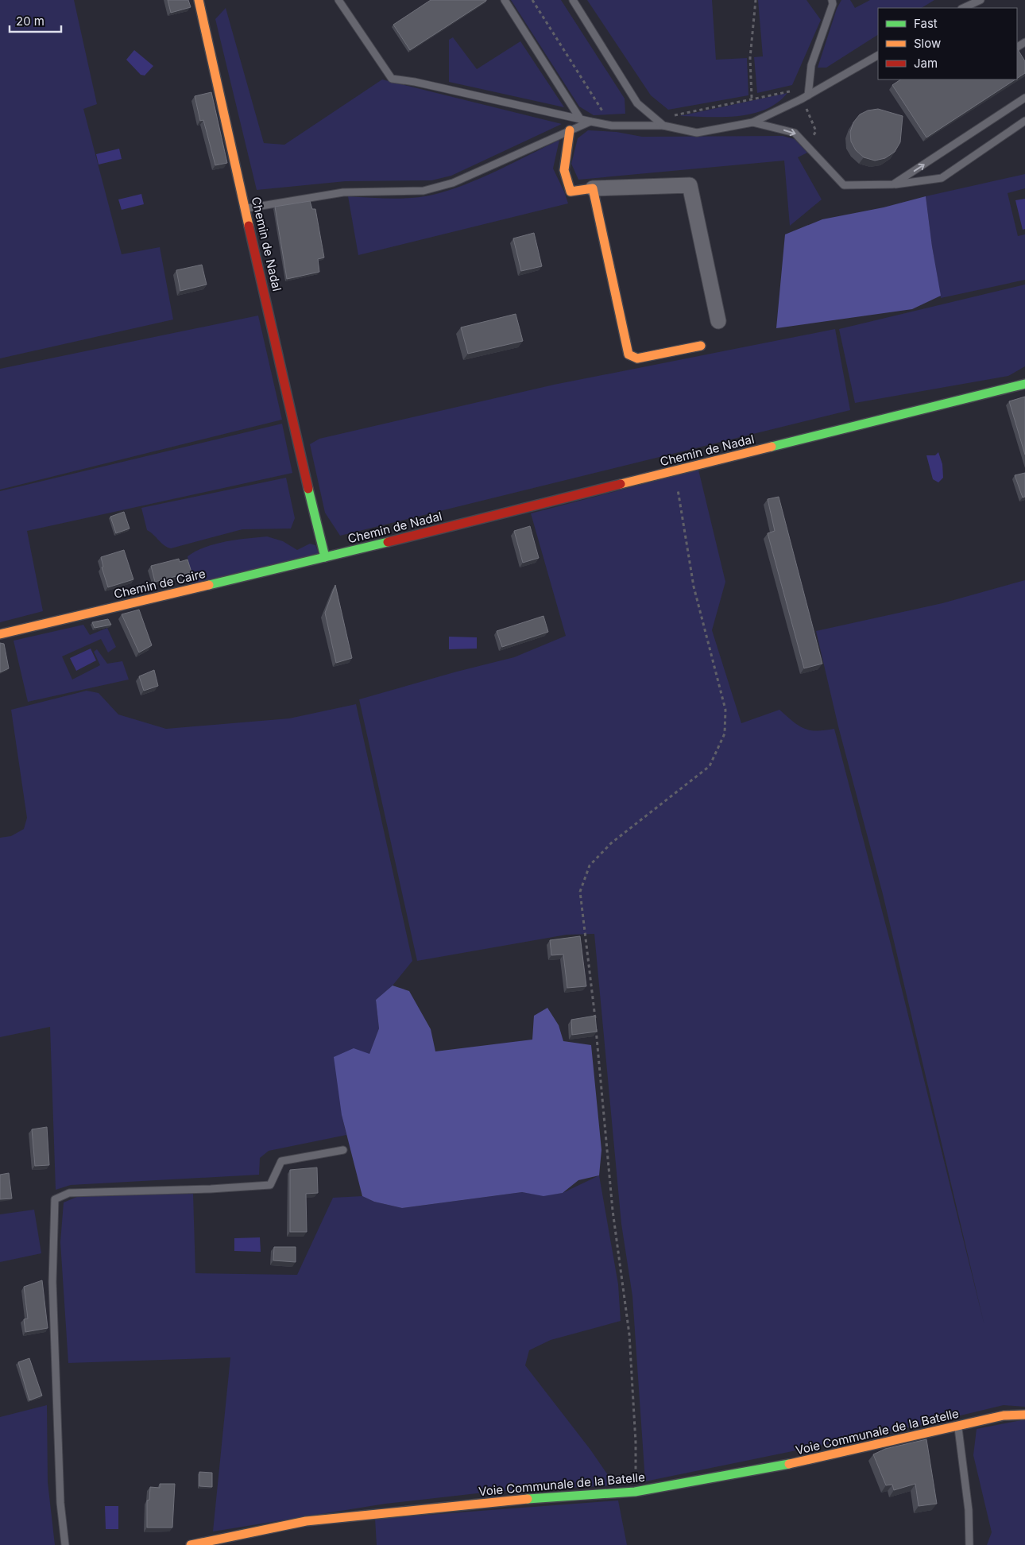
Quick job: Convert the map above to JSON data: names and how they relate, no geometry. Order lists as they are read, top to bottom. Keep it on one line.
{"streets":{"street":["Chemin de Nadal","Chemin de Caire","Voie Communale de la Batelle"]},"crossings":[["Chemin de Nadal","Chemin de Caire"]],"legend":["Fast","Slow","Jam"],"scale_bar":"20 m"}
